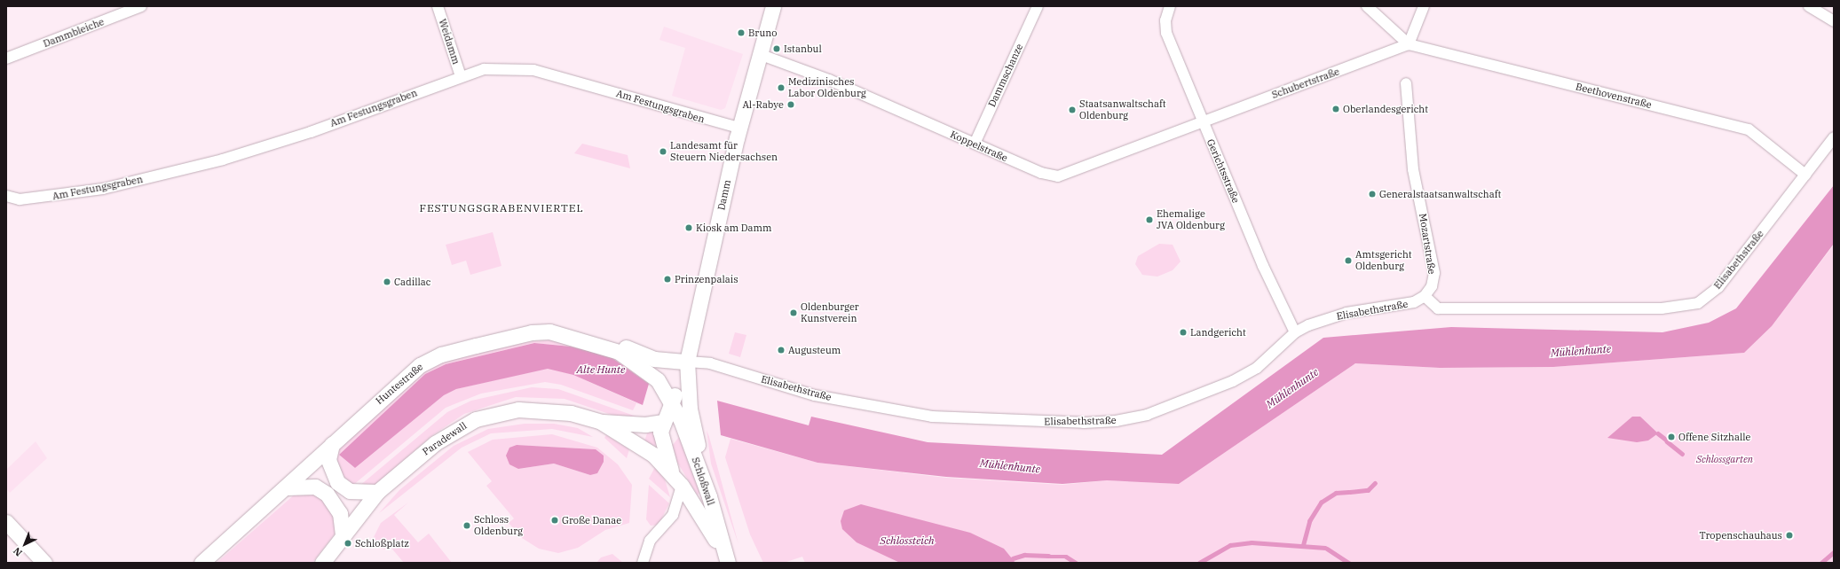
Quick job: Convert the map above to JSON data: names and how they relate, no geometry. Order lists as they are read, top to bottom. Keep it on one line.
{"streets":{"street":["Dammbleiche","Weidamm","Dammschanze","Schubertstraße","Beethovenstraße","Am Festungsgraben","Koppelstraße","Gerichtsstraße","Damm","Mozartstraße","Elisabethstraße","Huntestraße","Paradewall","Schloßwall"]},"crossings":[["Weidamm","Am Festungsgraben"],["Dammschanze","Koppelstraße"],["Schubertstraße","Beethovenstraße"],["Schubertstraße","Koppelstraße"],["Schubertstraße","Gerichtsstraße"],["Beethovenstraße","Elisabethstraße"],["Am Festungsgraben","Damm"],["Koppelstraße","Gerichtsstraße"],["Koppelstraße","Damm"],["Gerichtsstraße","Elisabethstraße"],["Damm","Elisabethstraße"],["Mozartstraße","Elisabethstraße"],["Huntestraße","Schloßwall"],["Paradewall","Schloßwall"]],"districts":["FESTUNGSGRABENVIERTEL"],"water":["Mühlenhunte","Alte Hunte","Schlossteich"],"parks":["Schlossgarten"],"places":["Bruno","Istanbul","Medizinisches Labor Oldenburg","Al-Rabye","Oberlandesgericht","Staatsanwaltschaft Oldenburg","Landesamt für Steuern Niedersachsen","Generalstaatsanwaltschaft","Ehemalige JVA Oldenburg","Kiosk am Damm","Amtsgericht Oldenburg","Prinzenpalais","Cadillac","Oldenburger Kunstverein","Landgericht","Augusteum","Offene Sitzhalle","Große Danae","Schloss Oldenburg","Tropenschauhaus","Schloßplatz"],"north":"bottom left"}
